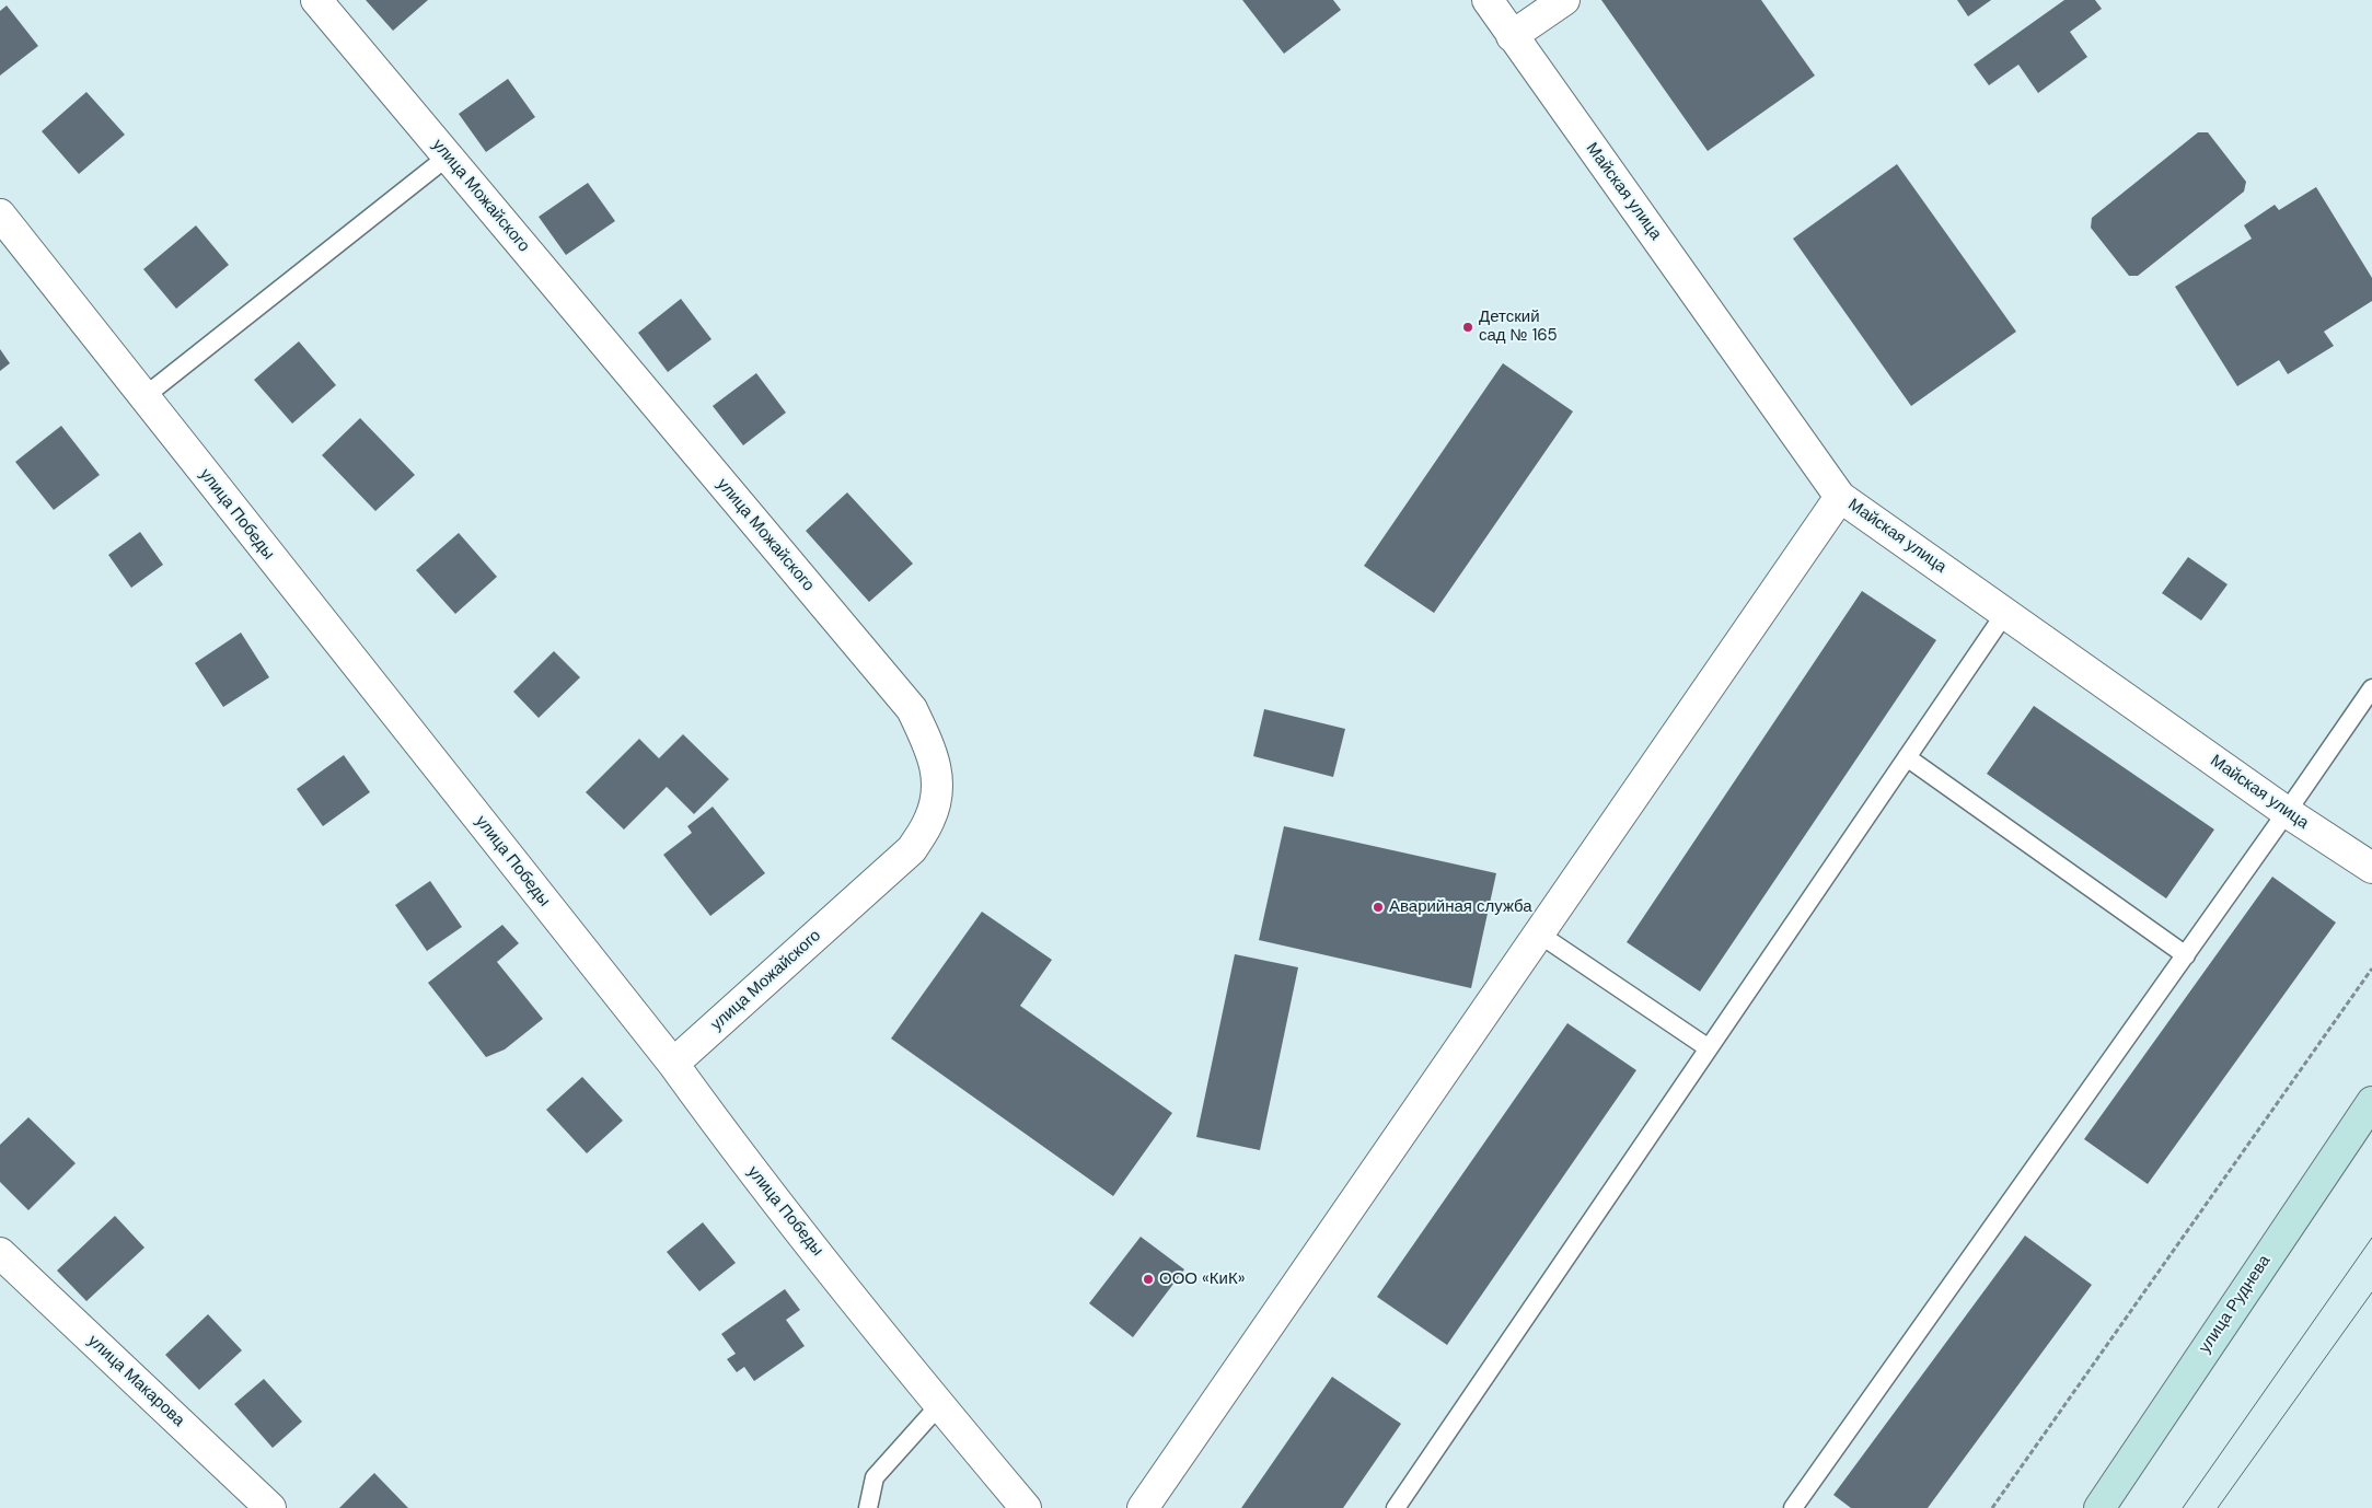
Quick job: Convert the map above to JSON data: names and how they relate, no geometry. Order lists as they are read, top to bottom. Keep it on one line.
{"streets":{"main road":["улица Руднева"],"street":["Майская улица","улица Можайского","улица Победы","улица Макарова"]},"crossings":[["улица Можайского","улица Победы"]],"places":["Детский сад № 165","Аварийная служба","ООО «КиК»"]}
